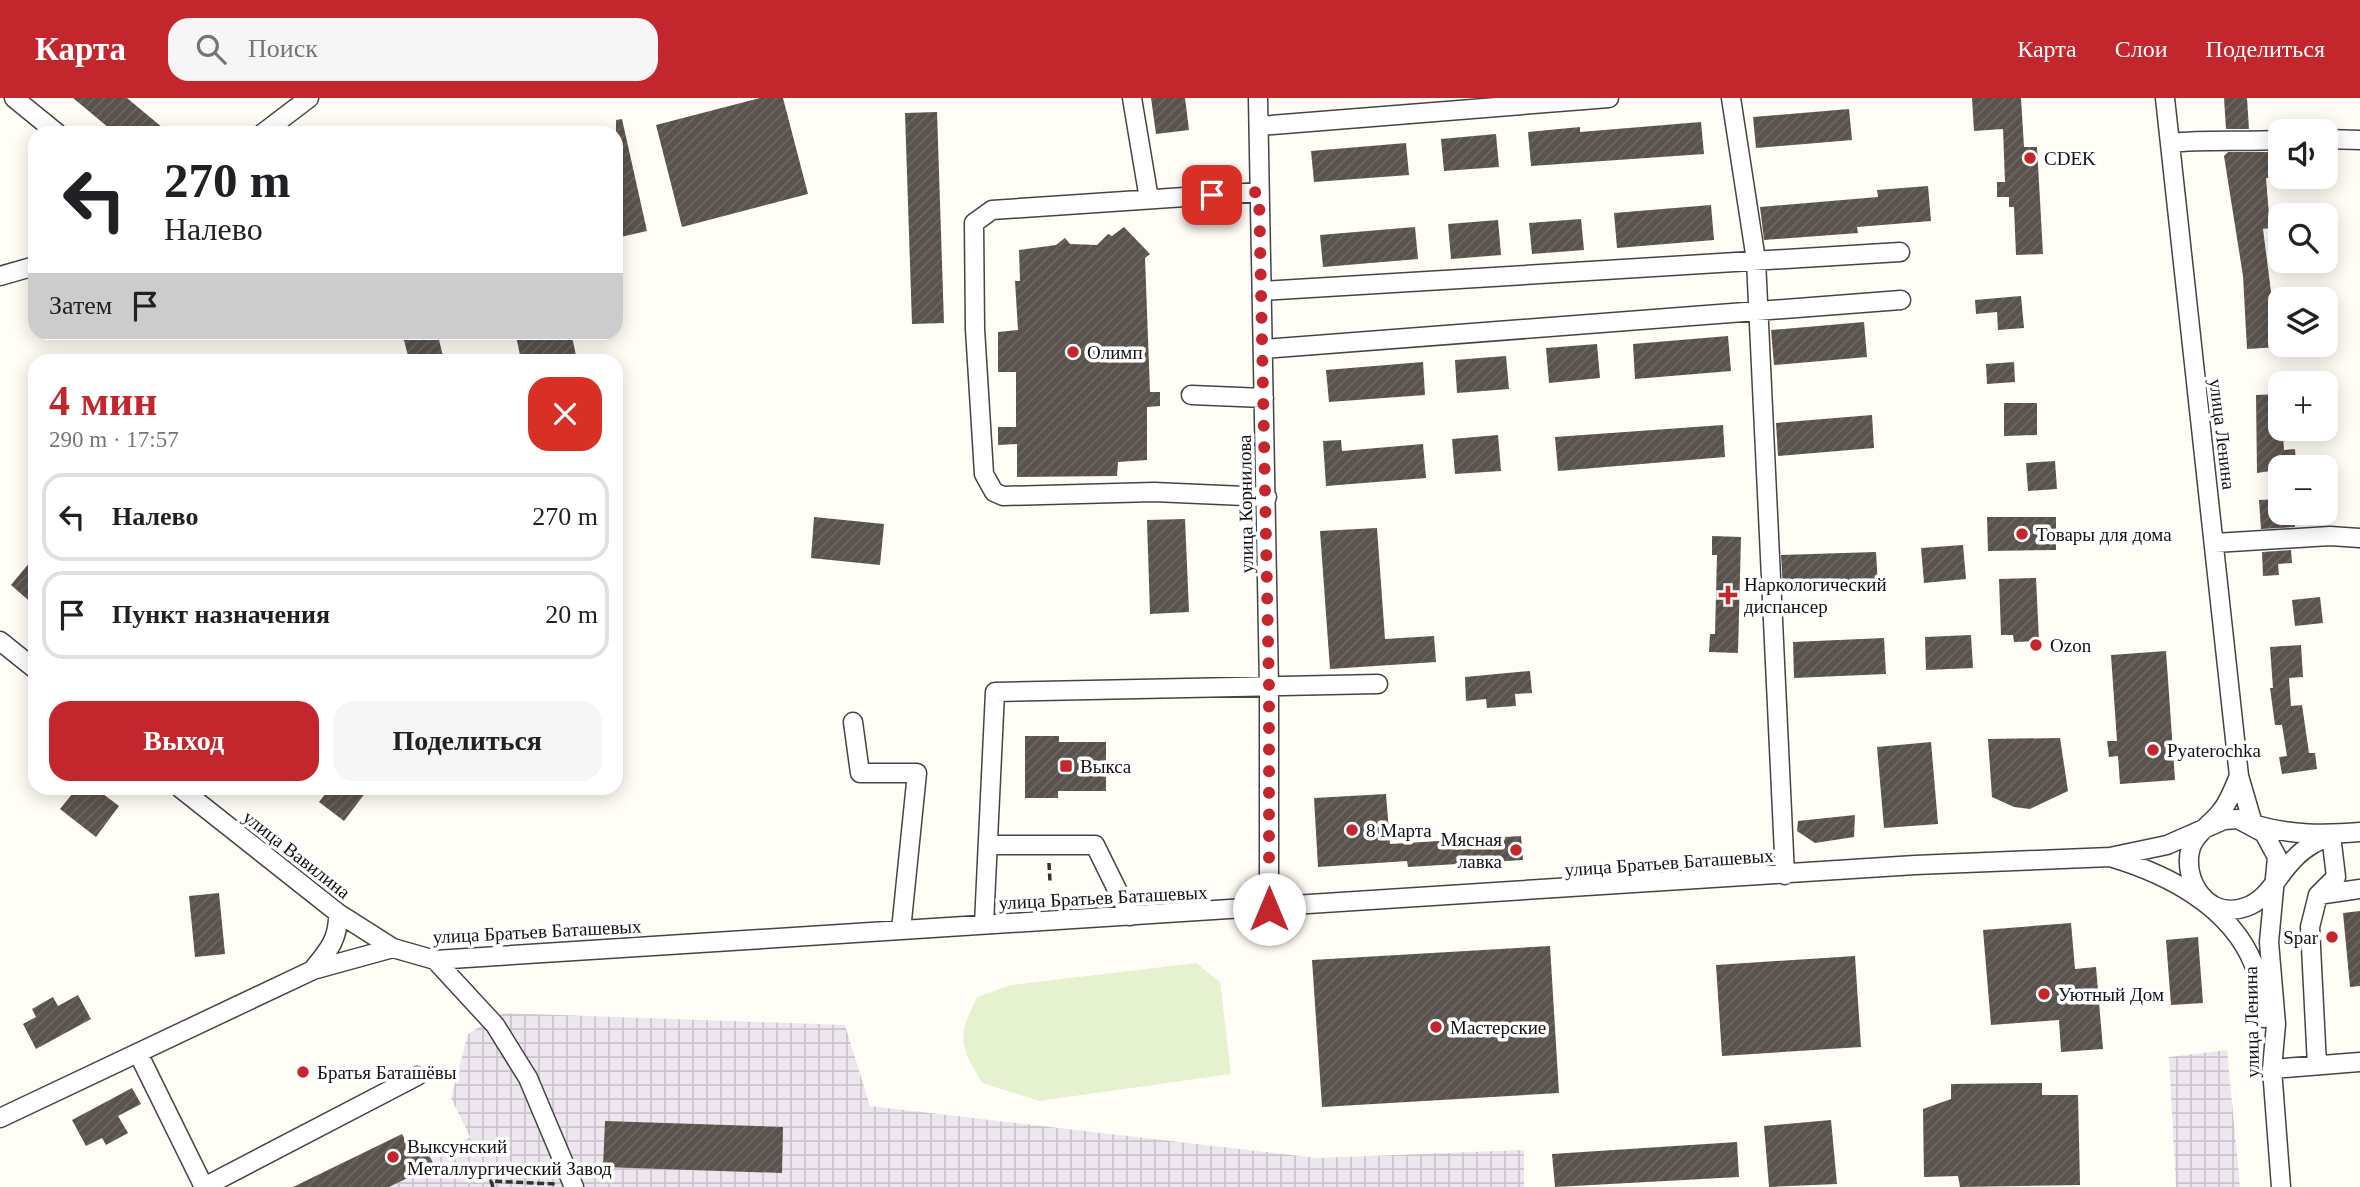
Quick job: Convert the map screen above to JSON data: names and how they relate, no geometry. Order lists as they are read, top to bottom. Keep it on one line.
{"streets":{"street":["улица Ленина","улица Корнилова","улица Вавилина","улица Братьев Баташевых"]},"crossings":[["улица Ленина","улица Братьев Баташевых"],["улица Корнилова","улица Братьев Баташевых"],["улица Вавилина","улица Братьев Баташевых"]],"places":{"other":["CDEK","Олимп","Товары для дома","Ozon","Pyaterochka","8 Марта","Мясная лавка","Spar","Уютный Дом","Мастерские","Братья Баташёвы","Выксунский Металлургический Завод"],"health":["Наркологический диспансер"],"transit":["Выкса"]},"page":{"header":"Карта","search":"Поиск","nav":["Карта","Слои","Поделиться"],"map_buttons":["+","−"],"turn":["270 m","Налево"],"then":"Затем","heading":["4 мин","290 m · 17:57"],"list":[{"name":"Налево","value":"270 m"},{"name":"Пункт назначения","value":"20 m"}],"buttons":["Выход","Поделиться"]}}
